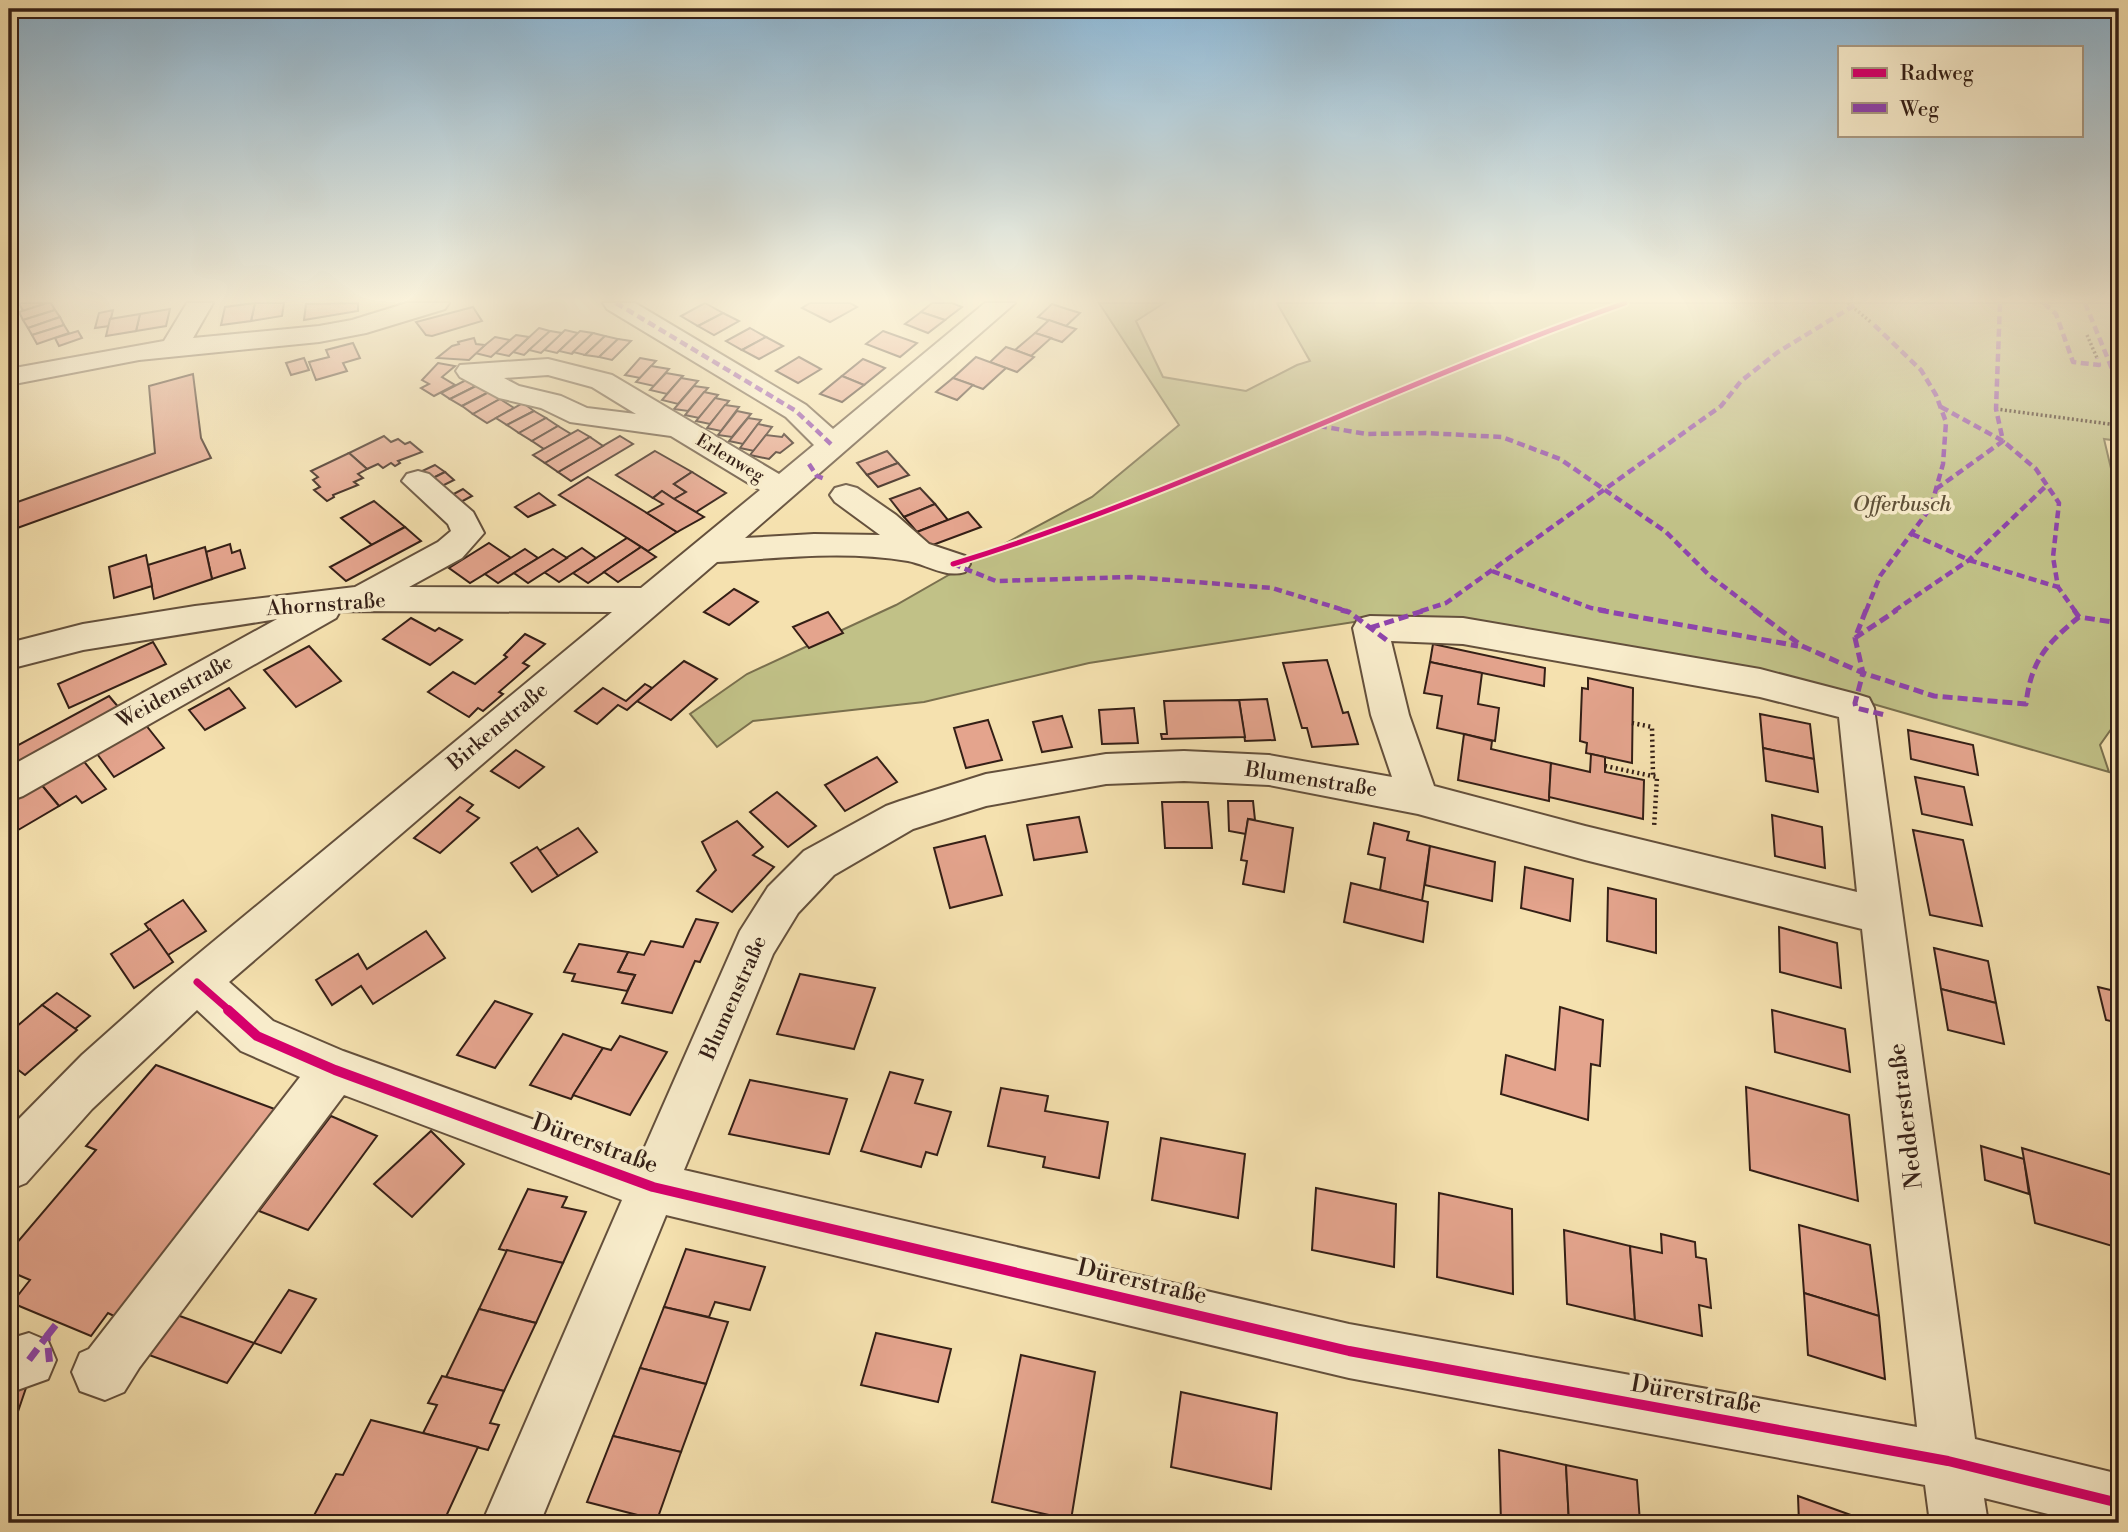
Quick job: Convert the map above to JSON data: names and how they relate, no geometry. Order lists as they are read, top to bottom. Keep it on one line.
{"streets":{"street":["Erlenweg","Ahornstraße","Weidenstraße","Birkenstraße","Blumenstraße","Nedderstraße","Dürerstraße"]},"crossings":[["Erlenweg","Birkenstraße"],["Ahornstraße","Weidenstraße"],["Ahornstraße","Birkenstraße"],["Birkenstraße","Dürerstraße"],["Blumenstraße","Nedderstraße"],["Blumenstraße","Dürerstraße"],["Nedderstraße","Dürerstraße"]],"parks":["Offerbusch"],"legend":["Radweg","Weg"]}
